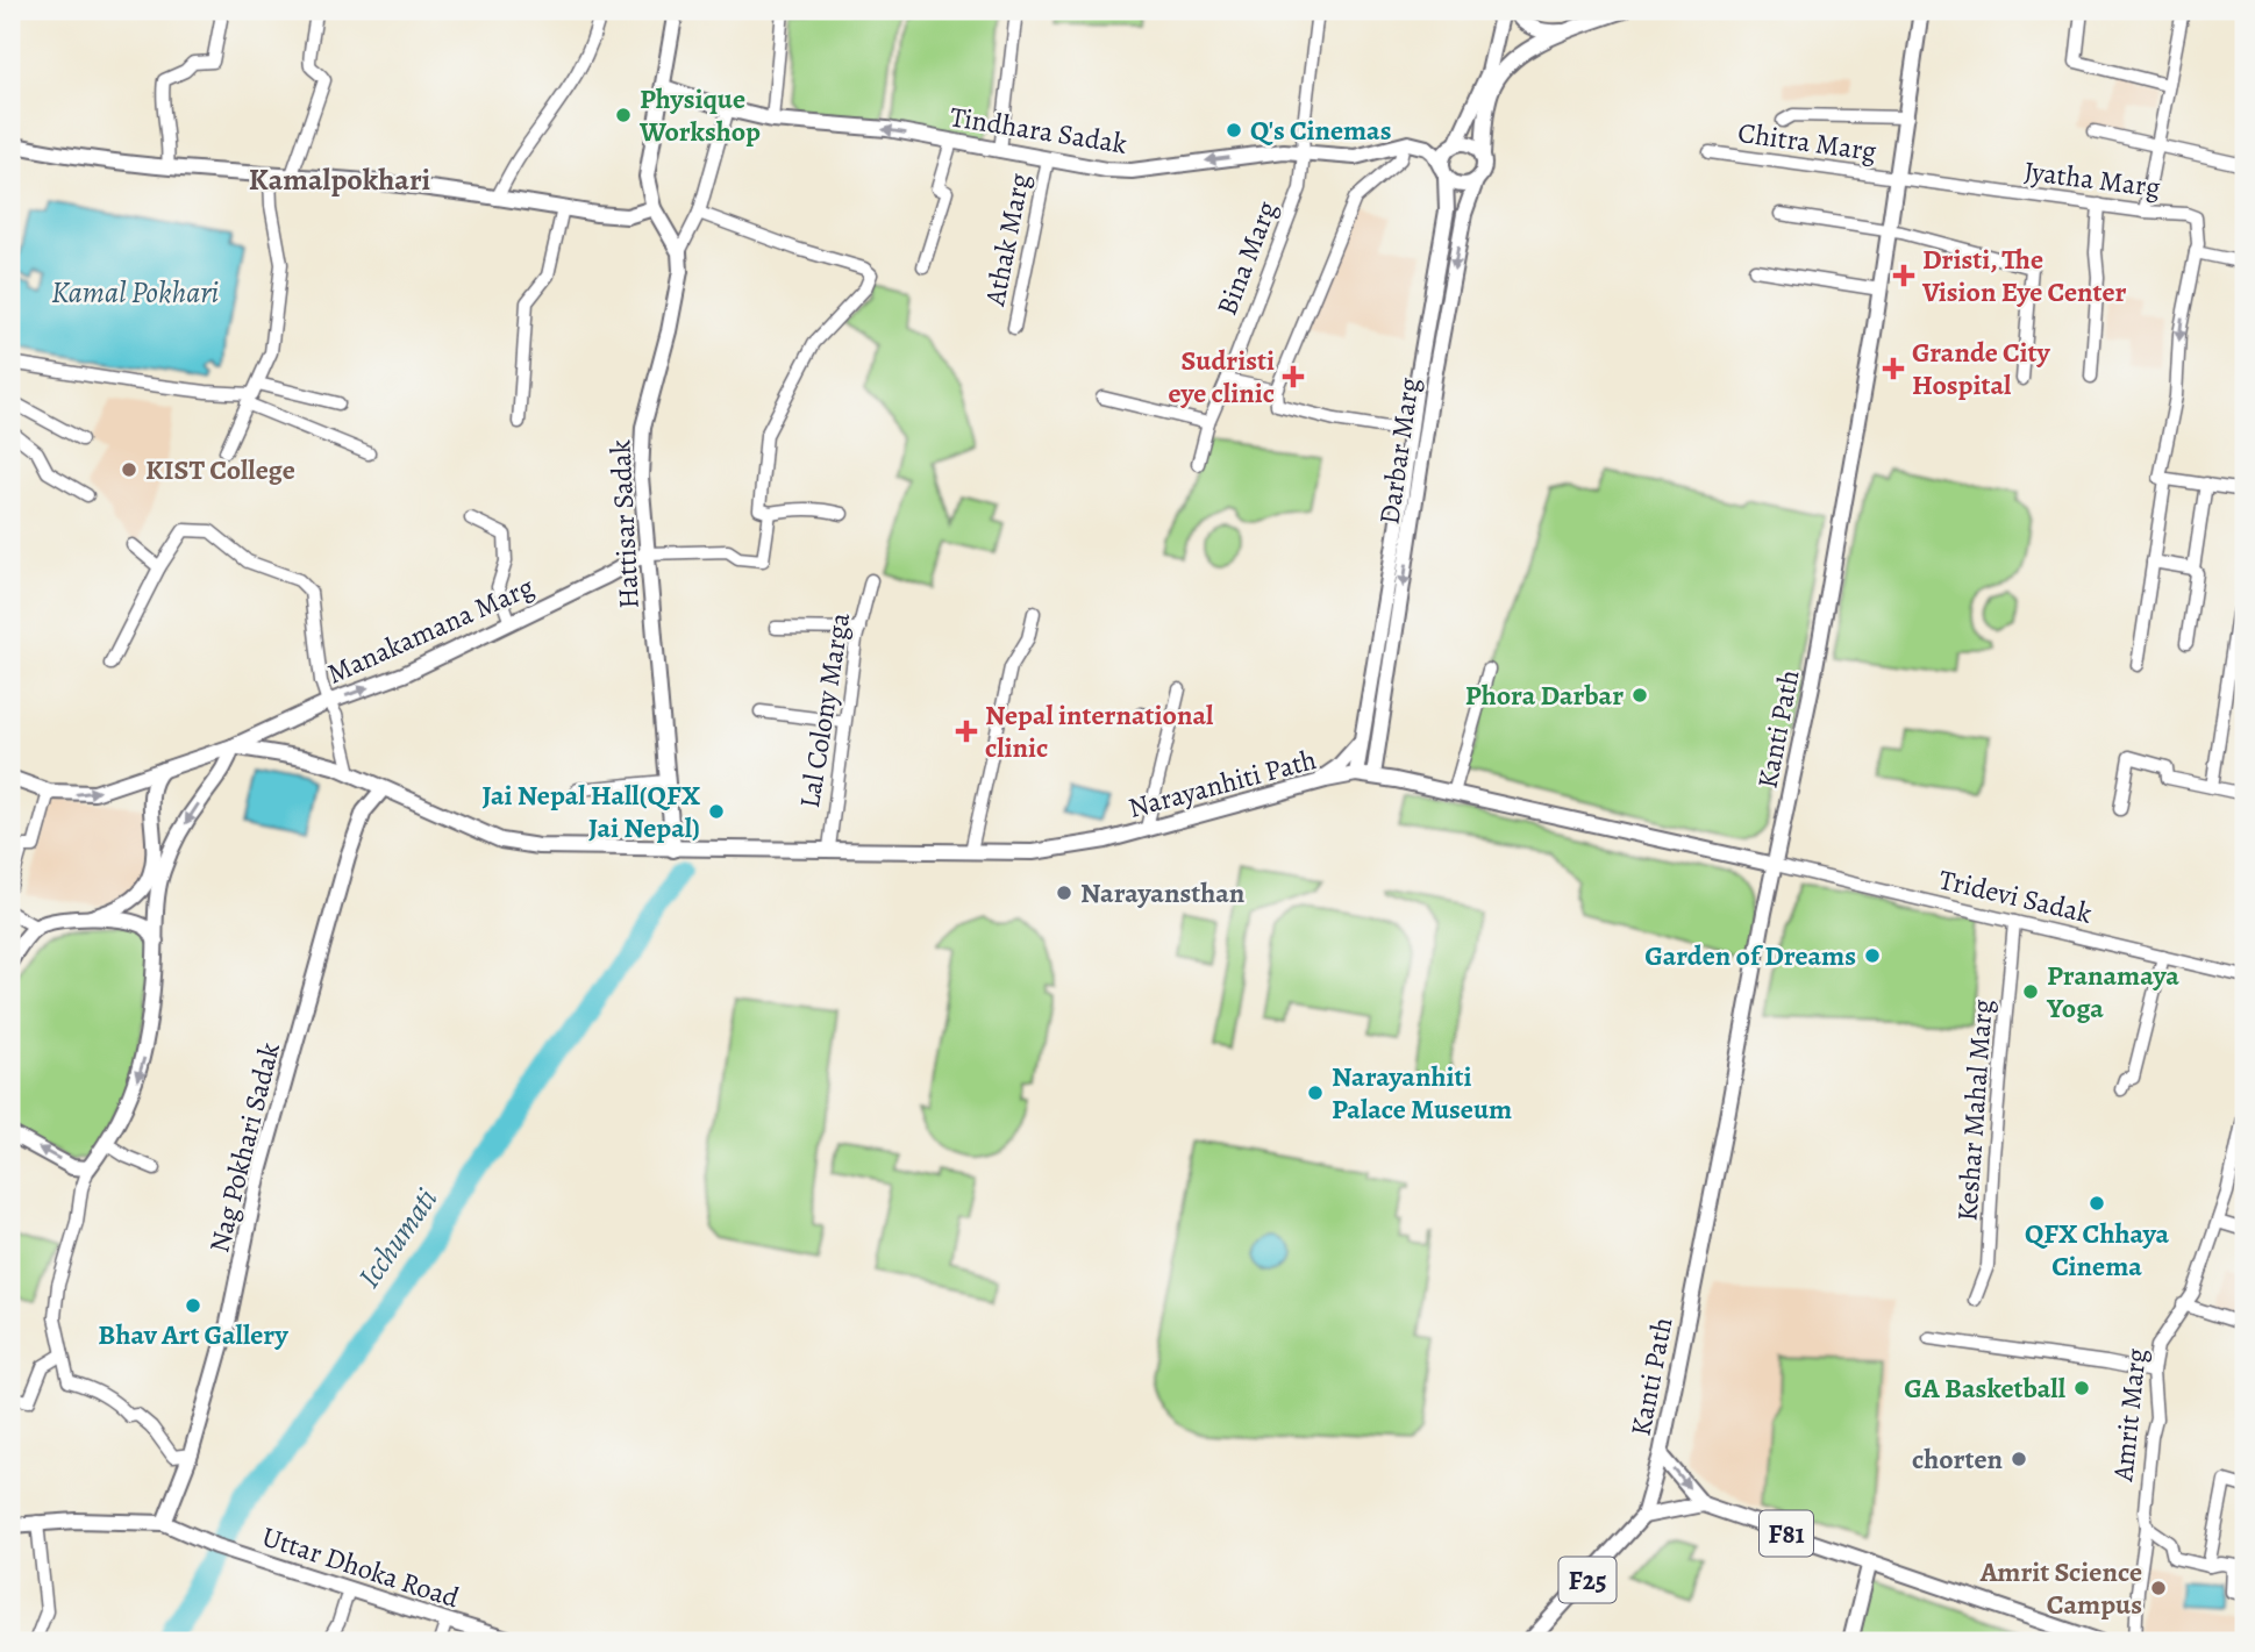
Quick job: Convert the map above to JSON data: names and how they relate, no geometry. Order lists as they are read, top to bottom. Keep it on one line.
{"streets":{"main road":["Tindhara Sadak","Darbar Marg","Hattisar Sadak","Manakamana Marg","Kanti Path","Narayanhiti Path","Nag Pokhari Sadak","F81","Uttar Dhoka Road","F25"],"street":["Chitra Marg","Jyatha Marg","Athak Marg","Bina Marg","Lal Colony Marga","Tridevi Sadak","Keshar Mahal Marg","Amrit Marg"]},"crossings":[["Tindhara Sadak","Athak Marg"],["Tindhara Sadak","Bina Marg"],["Chitra Marg","Jyatha Marg"],["Chitra Marg","Kanti Path"],["Jyatha Marg","Kanti Path"],["Darbar Marg","Narayanhiti Path"],["Hattisar Sadak","Manakamana Marg"],["Hattisar Sadak","Narayanhiti Path"],["Manakamana Marg","Narayanhiti Path"],["Lal Colony Marga","Narayanhiti Path"],["Kanti Path","Narayanhiti Path"],["Kanti Path","Tridevi Sadak"],["Kanti Path","F25"],["Narayanhiti Path","Tridevi Sadak"],["Narayanhiti Path","Nag Pokhari Sadak"],["Tridevi Sadak","Keshar Mahal Marg"],["Nag Pokhari Sadak","Uttar Dhoka Road"],["F81","F25"]],"one_way":["Tindhara Sadak"],"districts":["Kamalpokhari"],"water":["Kamal Pokhari","Icchumati"],"places":{"other":["Physique Workshop","Q's Cinemas","KIST College","Phora Darbar","Jai Nepal Hall(QFX Jai Nepal)","Narayansthan","Garden of Dreams","Pranamaya Yoga","Narayanhiti Palace Museum","QFX Chhaya Cinema","Bhav Art Gallery","GA Basketball","chorten","Amrit Science Campus"],"health":["Dristi, The Vision Eye Center","Grande City Hospital","Sudristi eye clinic","Nepal international clinic"]}}
